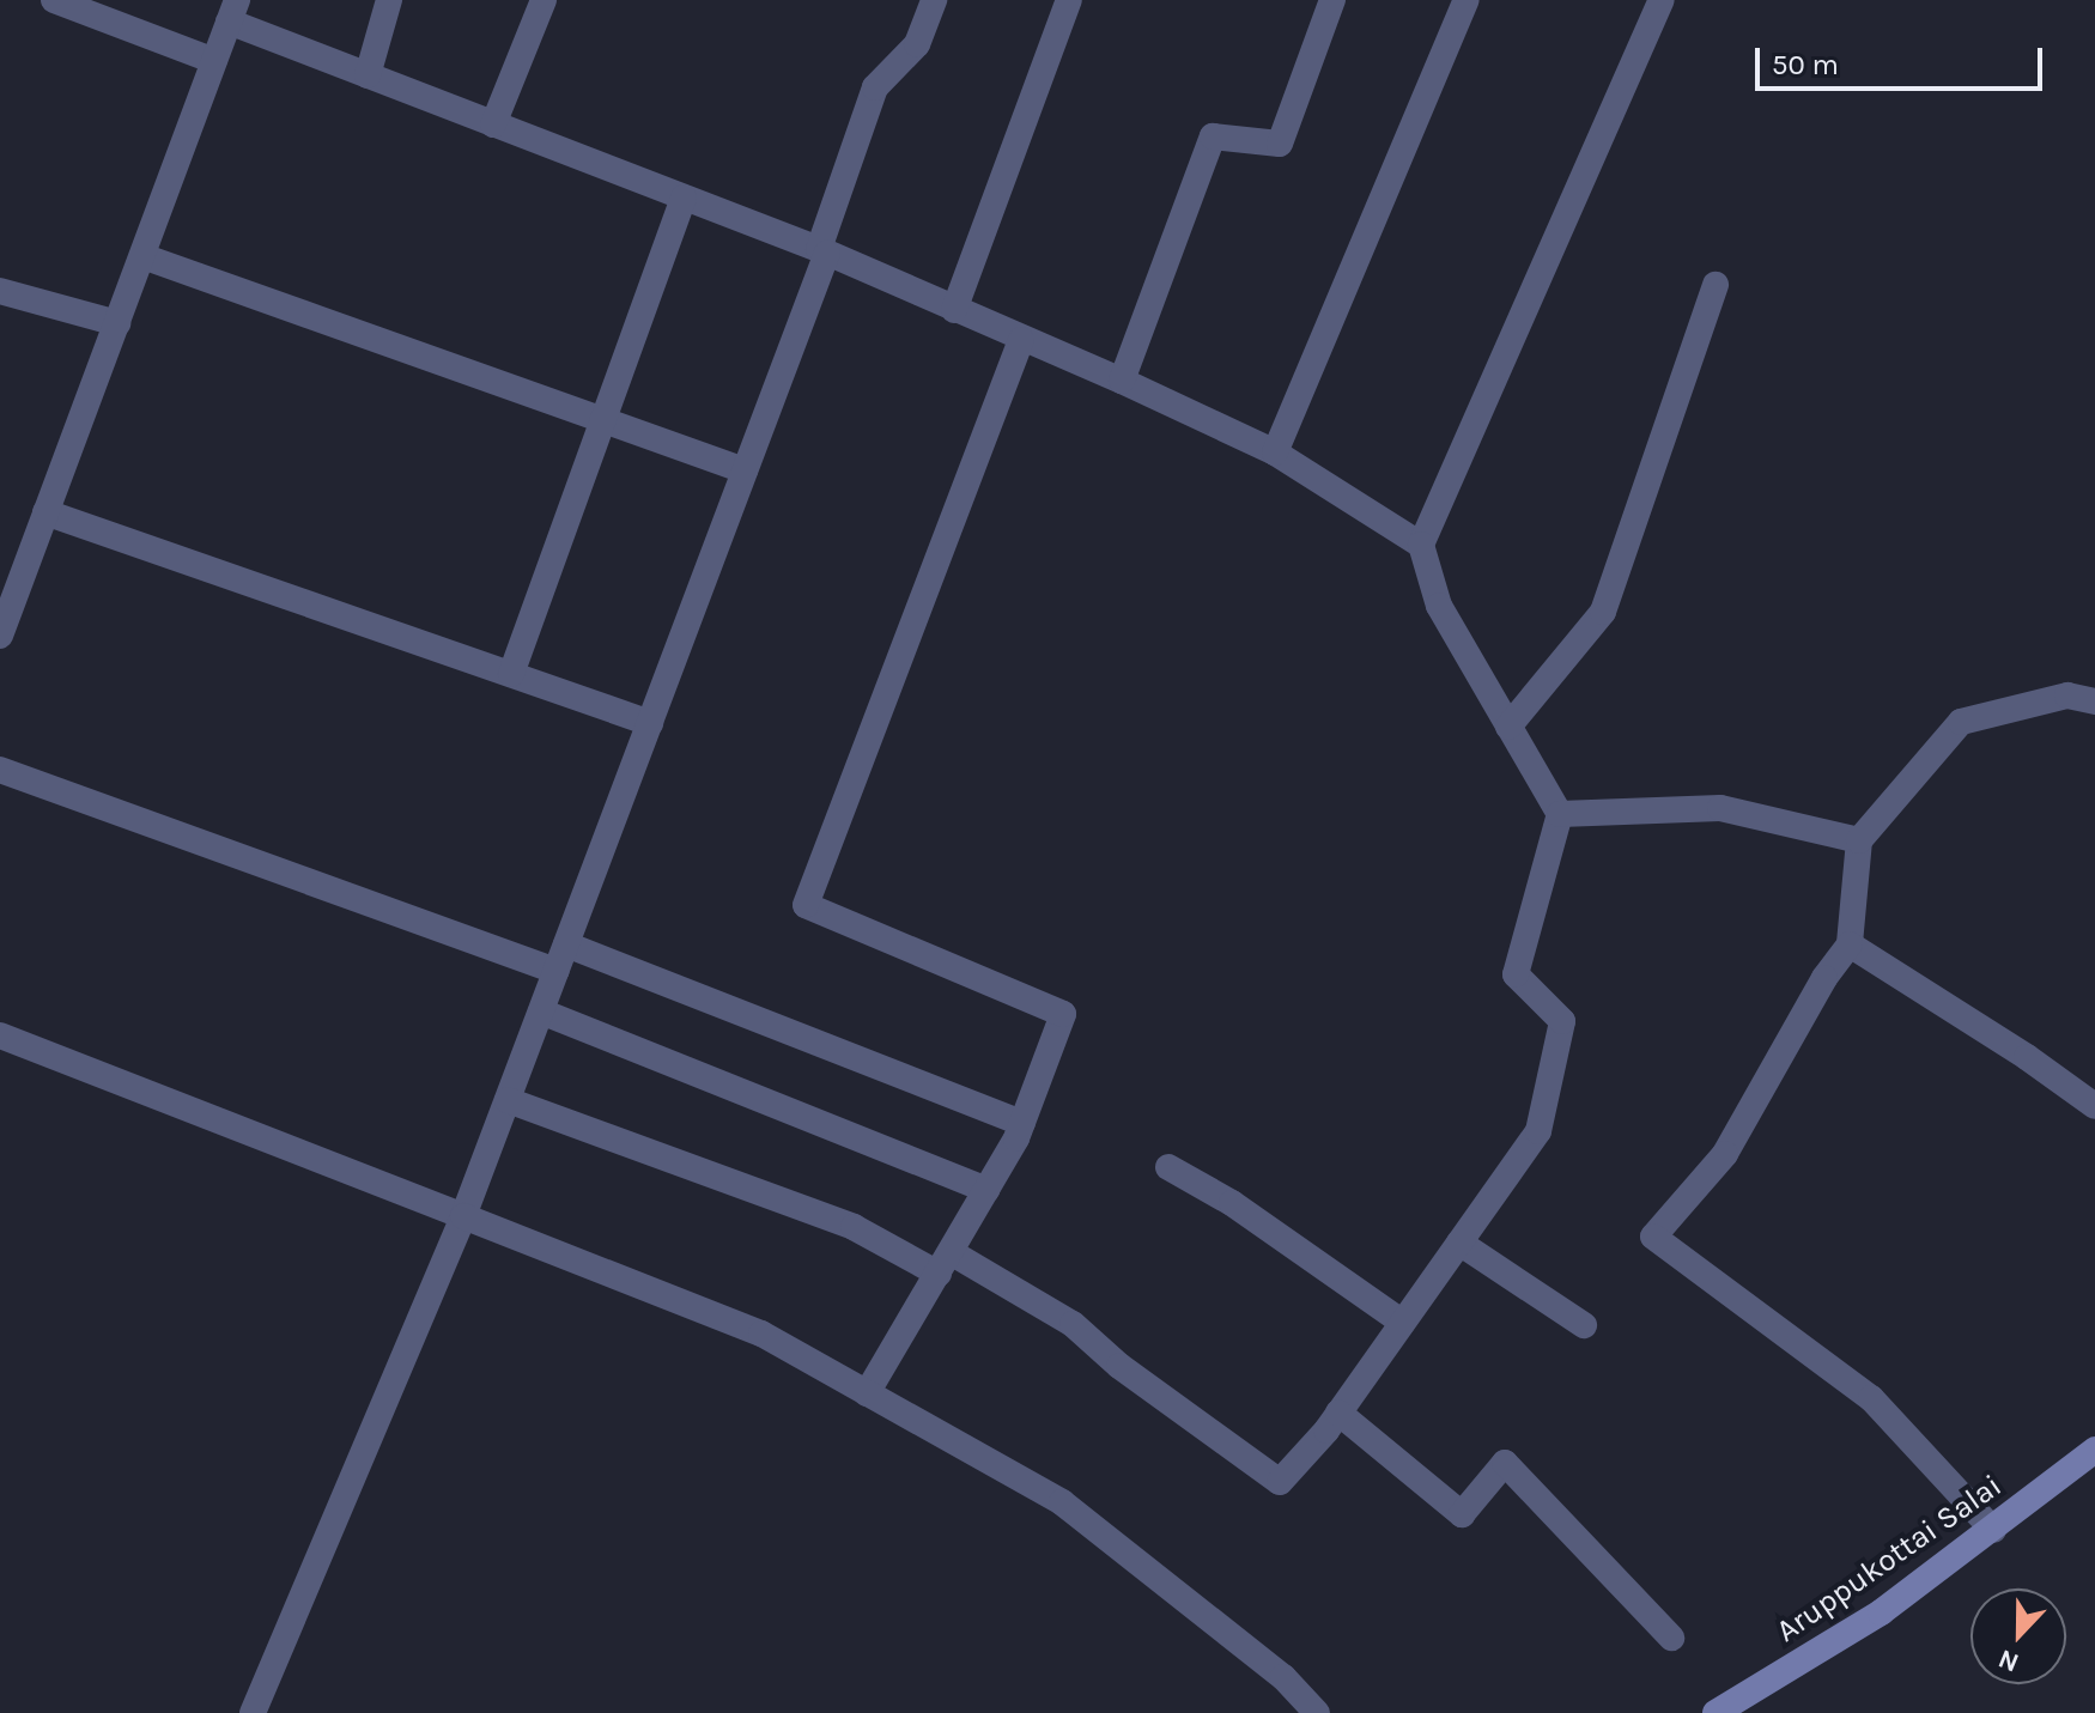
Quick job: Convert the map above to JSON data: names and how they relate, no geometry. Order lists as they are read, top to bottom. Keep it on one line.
{"streets":{"main road":["Aruppukottai Salai"]},"scale_bar":"50 m","north":"bottom"}
